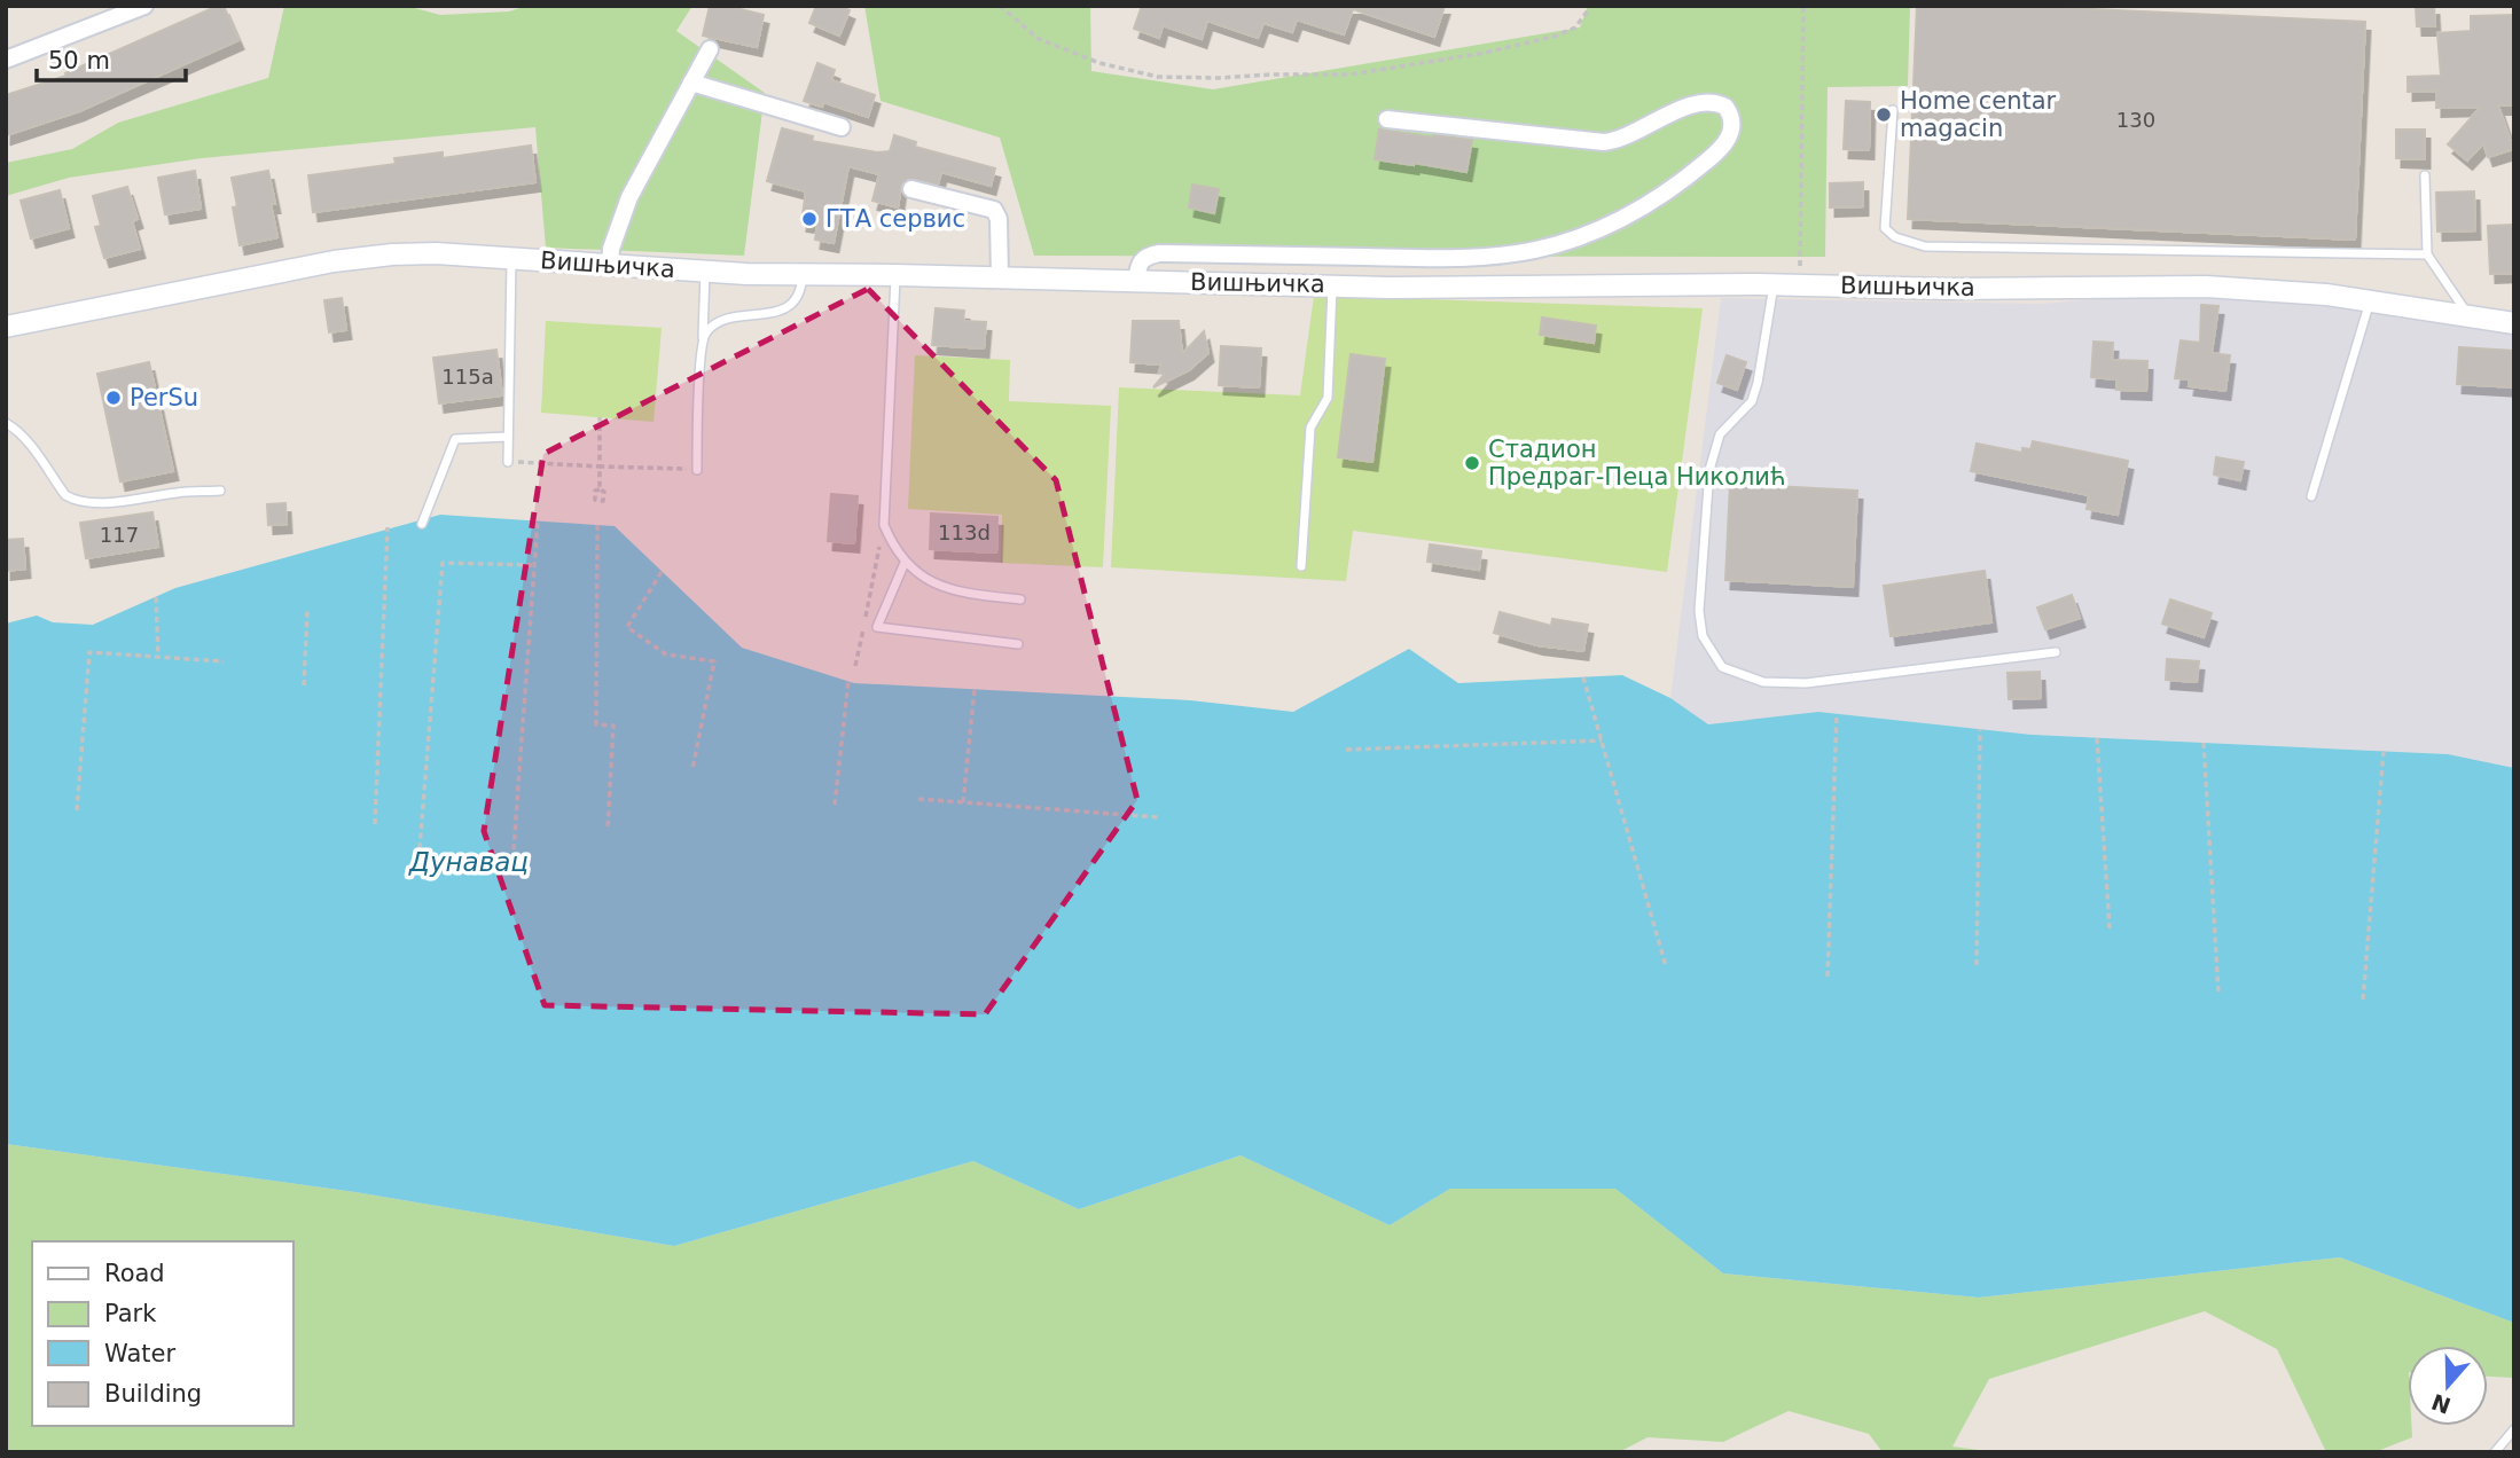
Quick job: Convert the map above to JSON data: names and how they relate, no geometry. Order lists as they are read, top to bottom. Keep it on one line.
{"streets":{"street":["Вишњичка"]},"water":["Дунавац"],"places":["Home centar magacin","ГТА сервис","PerSu","Стадион Предраг-Пеца Николић"],"house_numbers":["130","115a","113d","117"],"legend":["Road","Park","Water","Building"],"scale_bar":"50 m","north":"bottom"}
